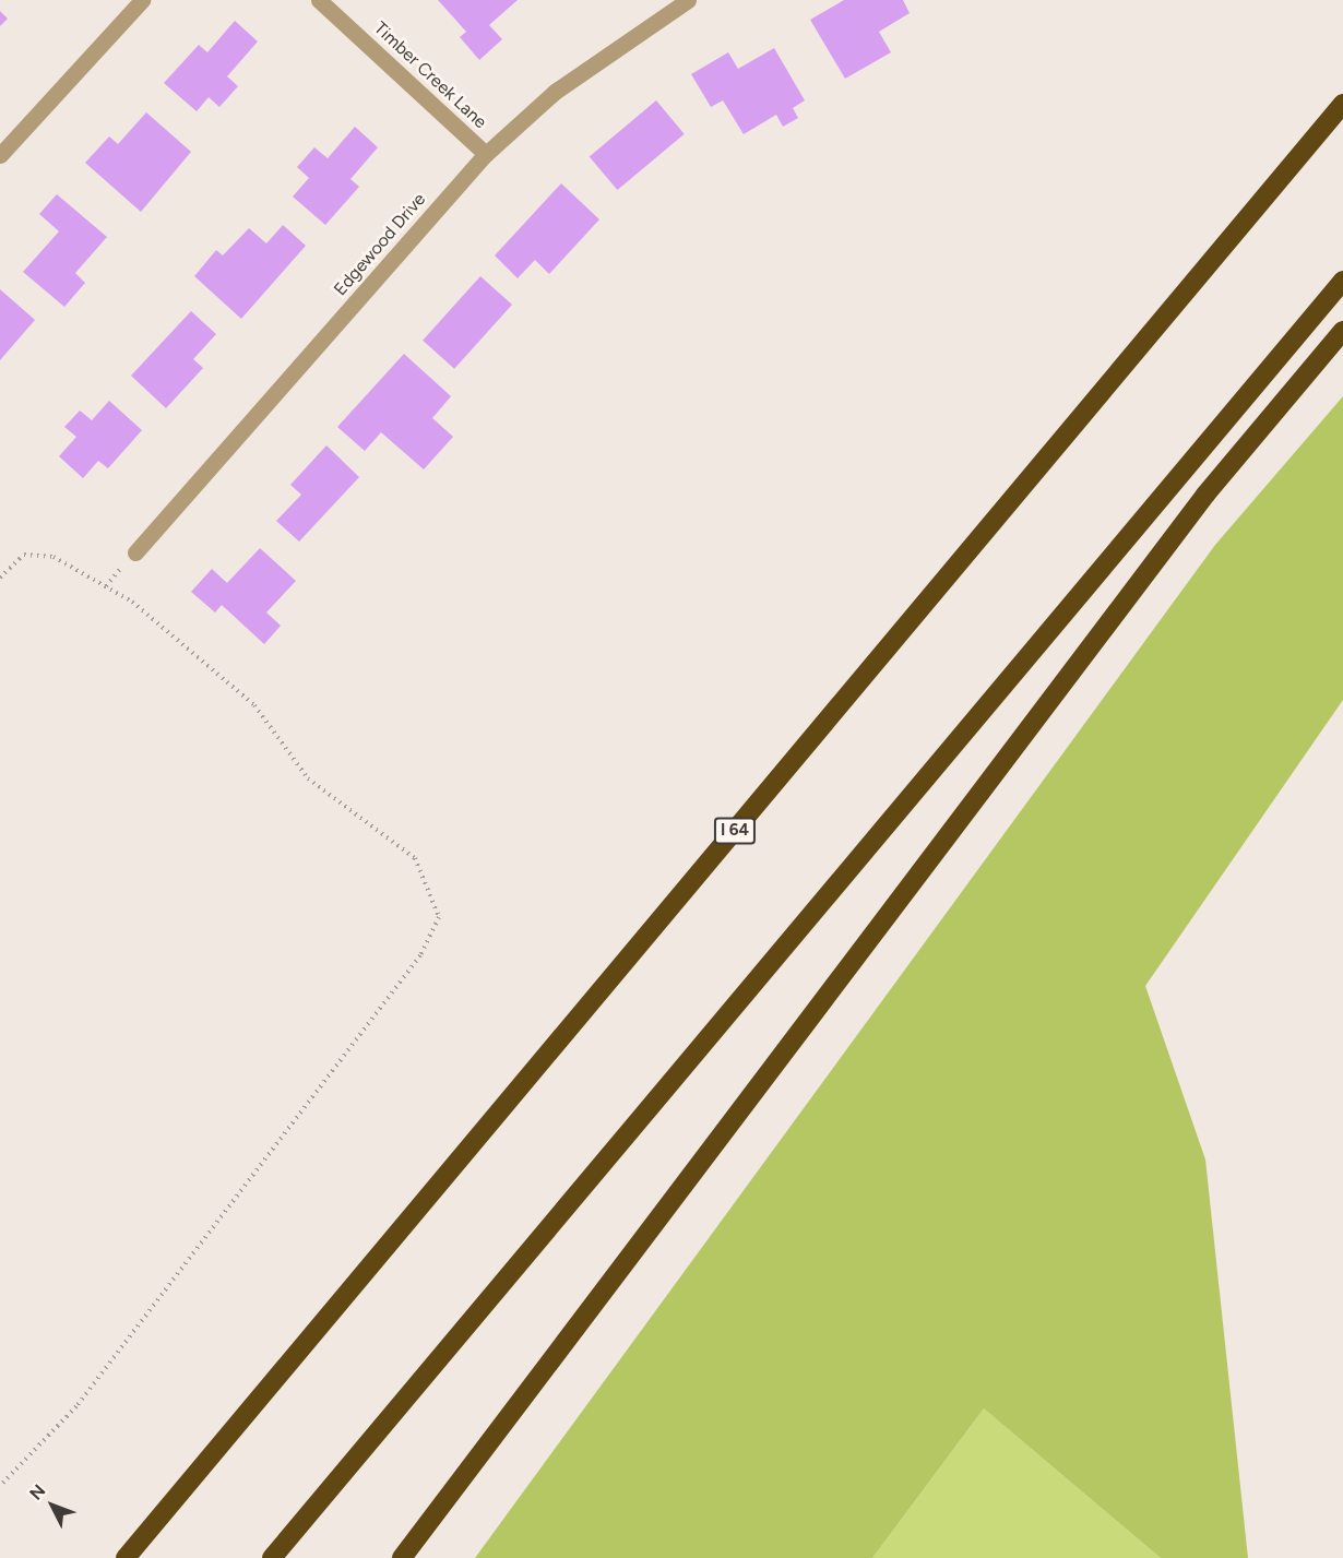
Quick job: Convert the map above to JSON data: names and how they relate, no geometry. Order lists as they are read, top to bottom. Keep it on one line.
{"streets":{"highway":["I 64"],"street":["Timber Creek Lane","Edgewood Drive"]},"crossings":[["Timber Creek Lane","Edgewood Drive"]],"north":"top left"}
